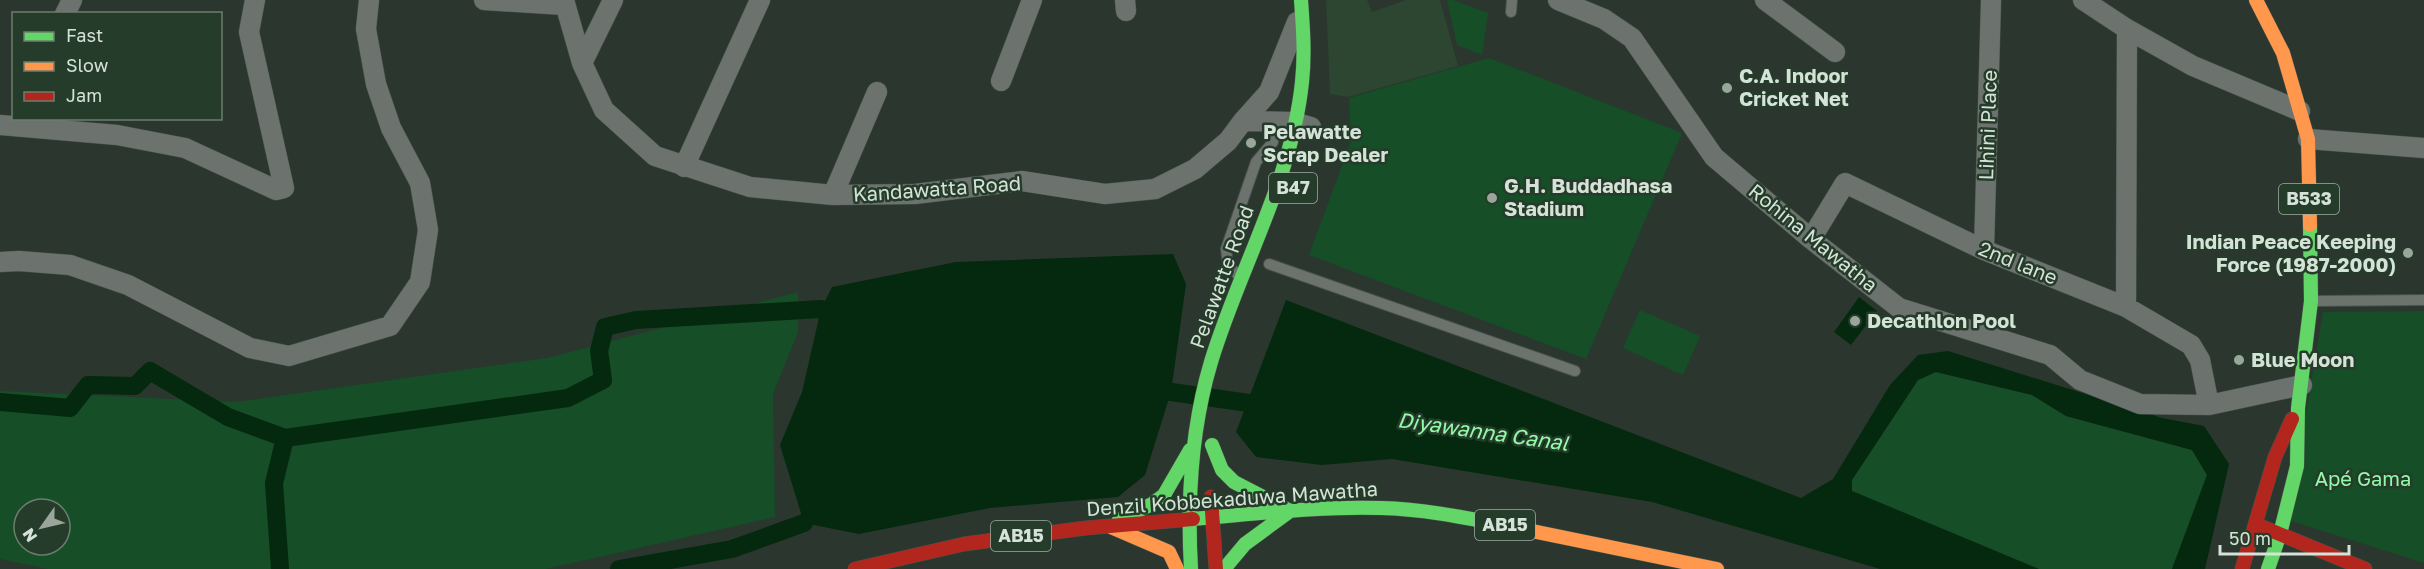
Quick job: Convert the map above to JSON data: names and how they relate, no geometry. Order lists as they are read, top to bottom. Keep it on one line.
{"streets":{"main road":["B47","B533","Pelawatte Road","Denzil Kobbekaduwa Mawatha","AB15"],"street":["Lihini Place","Kandawatta Road","Rohina Mawatha","2nd lane"]},"crossings":[["Lihini Place","2nd lane"],["Kandawatta Road","Pelawatte Road"],["B533","Rohina Mawatha"],["Rohina Mawatha","2nd lane"],["Pelawatte Road","Denzil Kobbekaduwa Mawatha"]],"water":["Diyawanna Canal"],"parks":["Apé Gama"],"places":["C.A. Indoor Cricket Net","Pelawatte Scrap Dealer","G.H. Buddadhasa Stadium","Indian Peace Keeping Force (1987-2000)","Decathlon Pool","Blue Moon"],"legend":["Fast","Slow","Jam"],"scale_bar":"50 m","north":"bottom left"}
